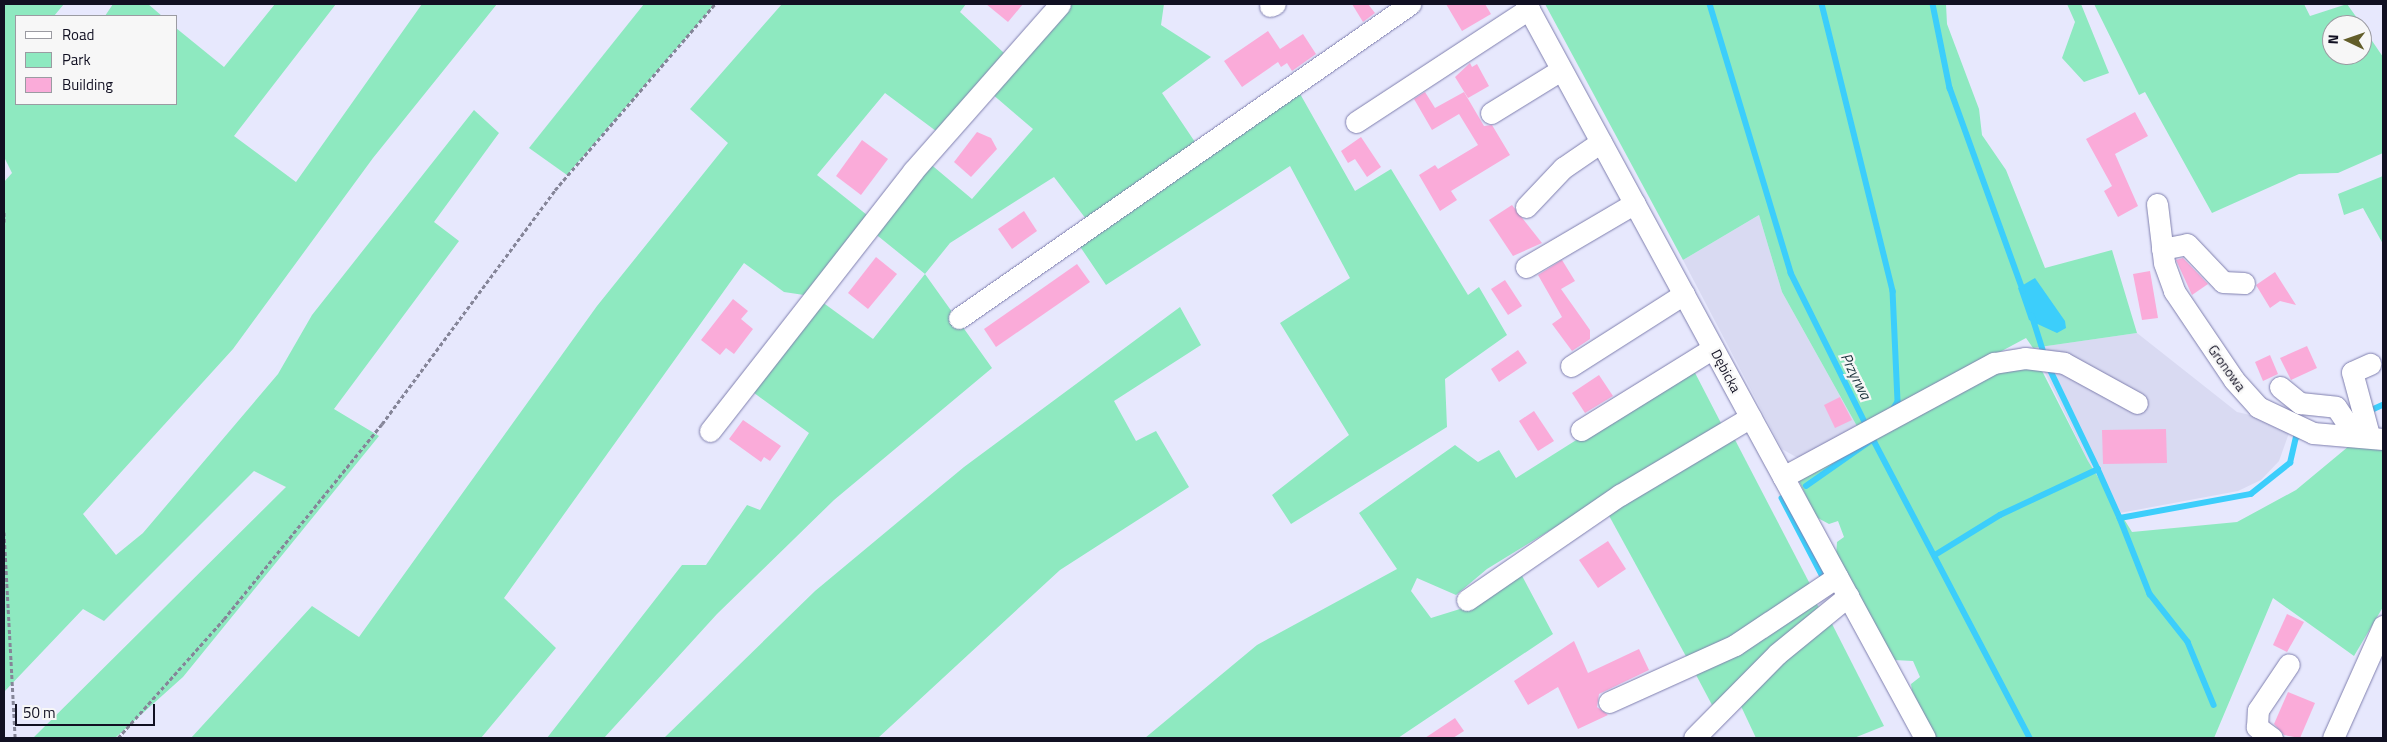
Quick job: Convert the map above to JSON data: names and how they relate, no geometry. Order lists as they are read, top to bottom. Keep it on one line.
{"streets":{"street":["Gronowa","Dębicka"]},"water":["Przyrwa"],"legend":["Road","Park","Building"],"scale_bar":"50 m","north":"left"}
